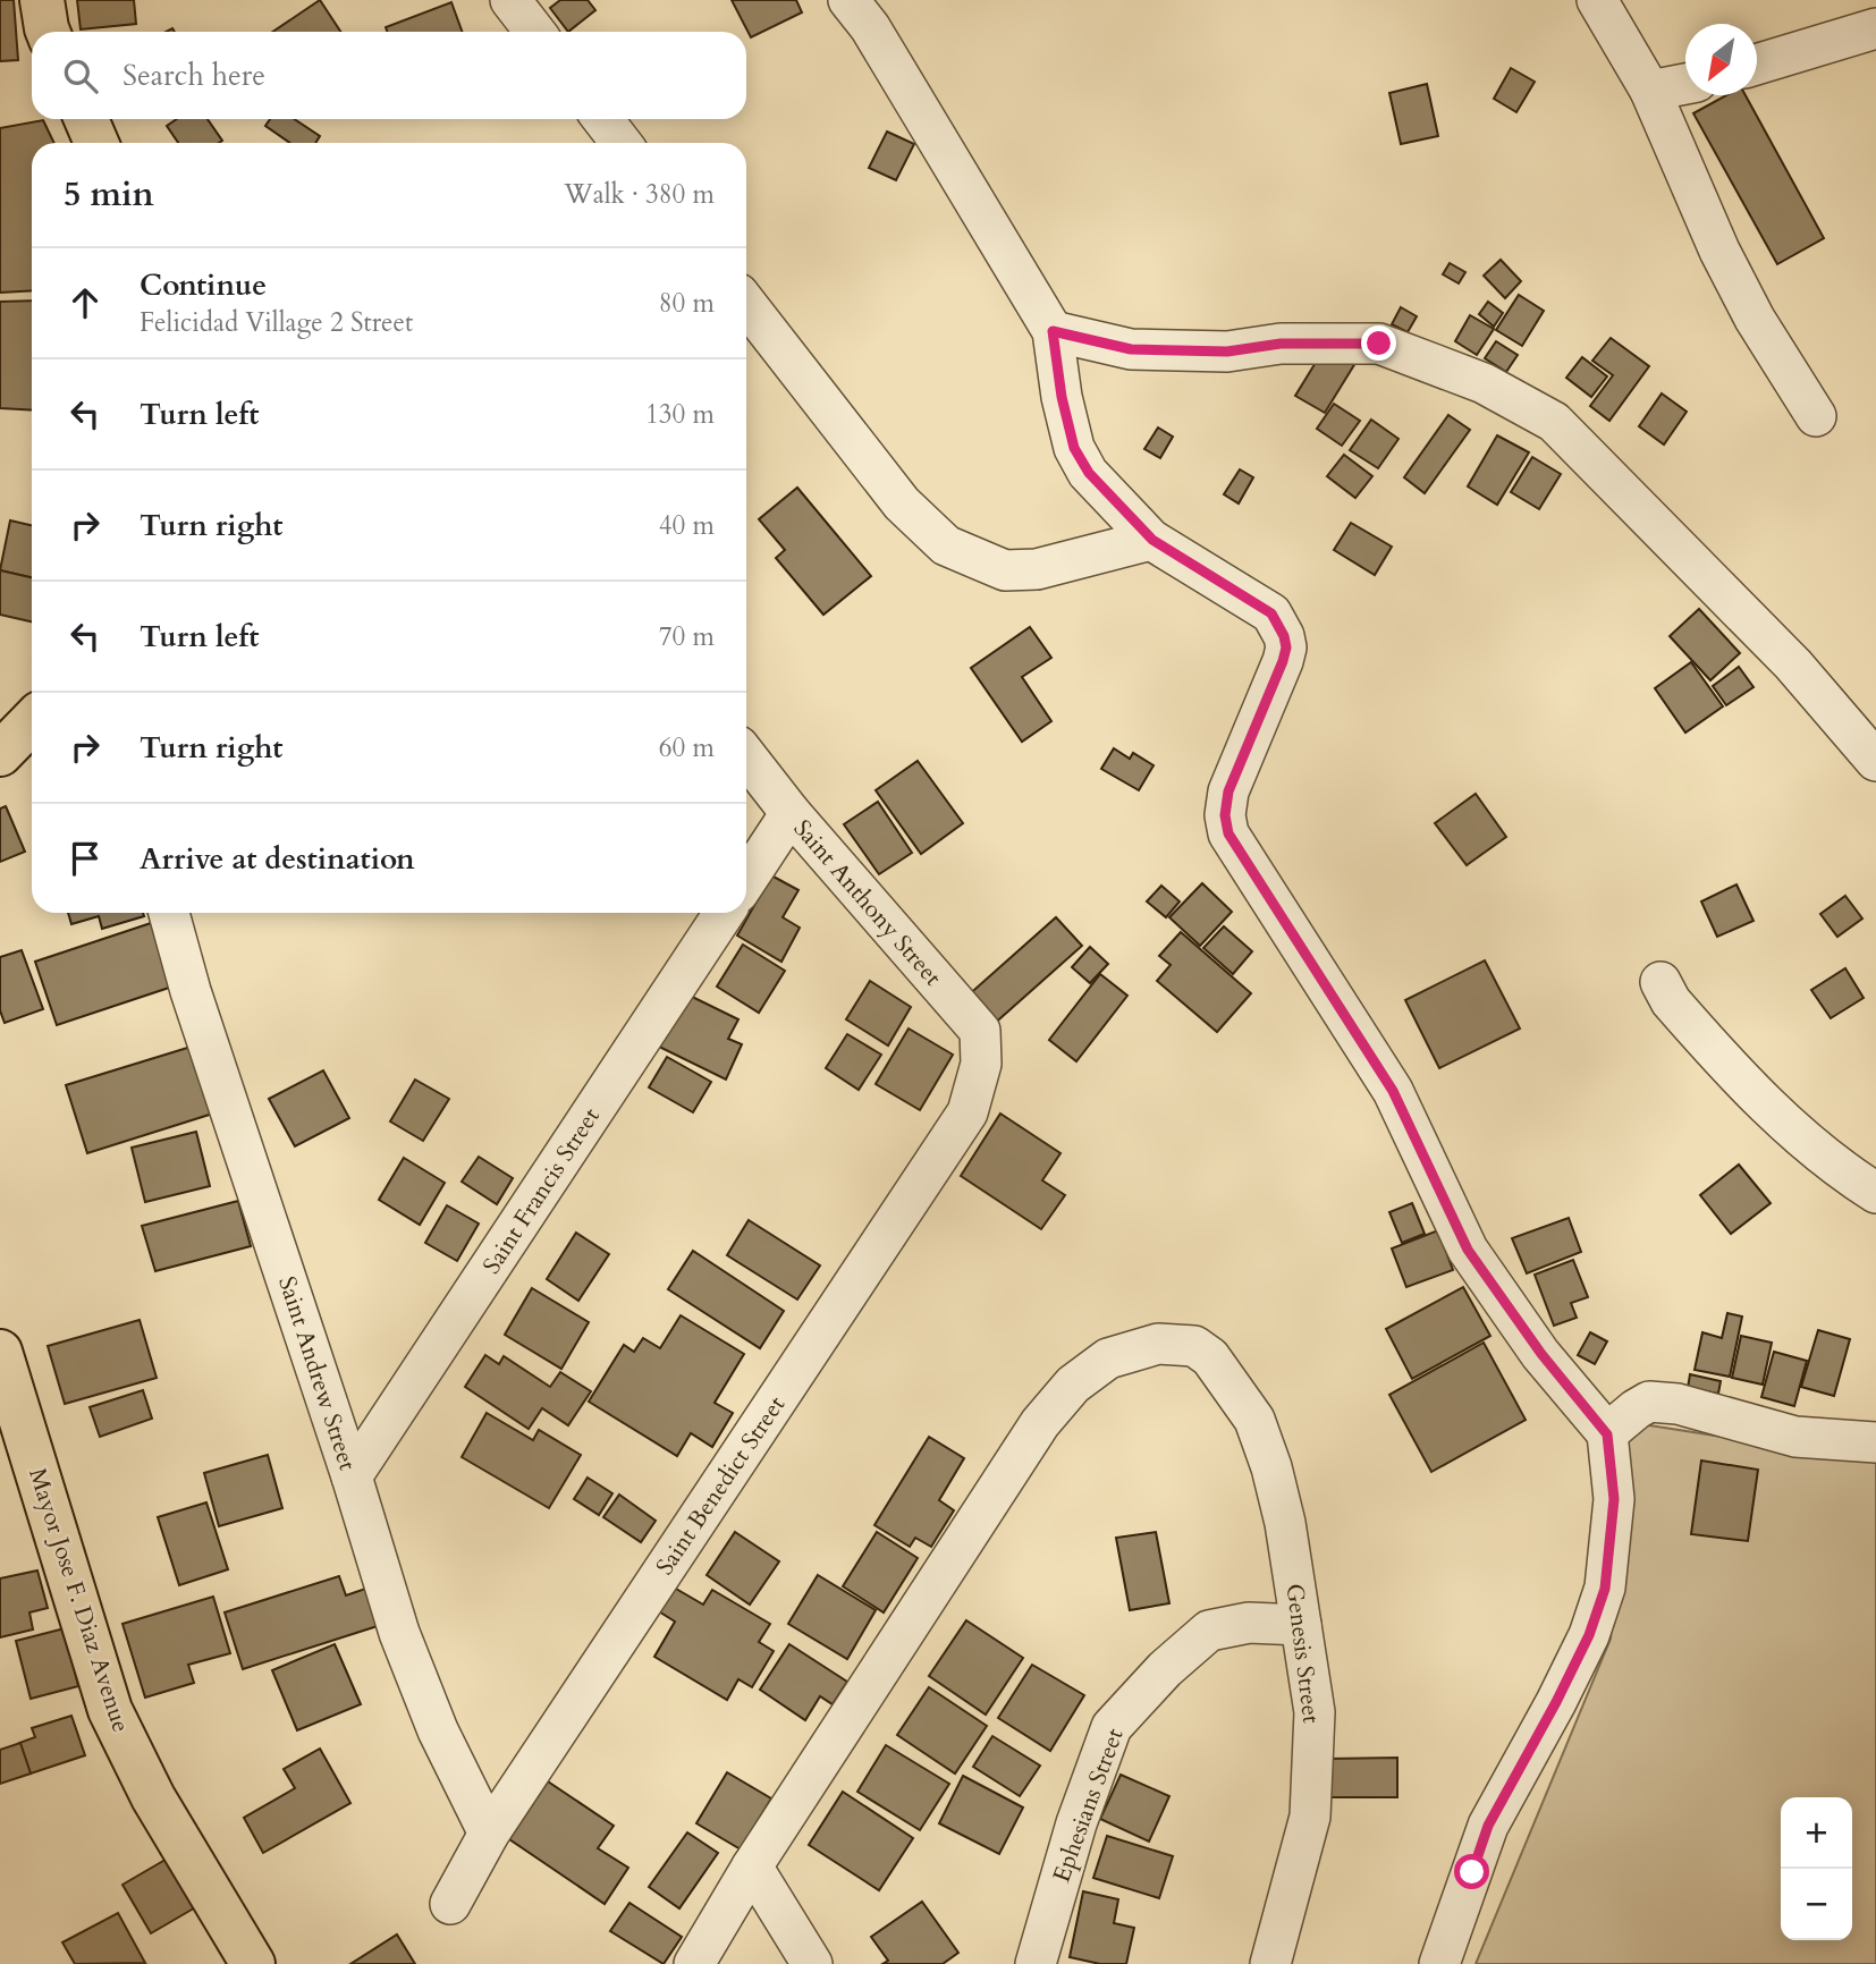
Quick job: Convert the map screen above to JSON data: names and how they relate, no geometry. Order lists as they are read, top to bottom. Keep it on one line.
{"streets":{"main road":["Mayor Jose F. Diaz Avenue"],"street":["Saint Anthony Street","Saint Francis Street","Saint Andrew Street","Saint Benedict Street","Genesis Street","Ephesians Street"]},"crossings":[["Saint Anthony Street","Saint Benedict Street"],["Saint Francis Street","Saint Andrew Street"],["Saint Andrew Street","Saint Benedict Street"],["Genesis Street","Ephesians Street"]],"north":"bottom left","page":{"search":"Search here","heading":["5 min","Walk · 380 m"],"list":[["Continue","Felicidad Village 2 Street","80 m"],["Turn left","130 m"],["Turn right","40 m"],["Turn left","70 m"],["Turn right","60 m"],"Arrive at destination"],"map_buttons":["+","−"]}}
